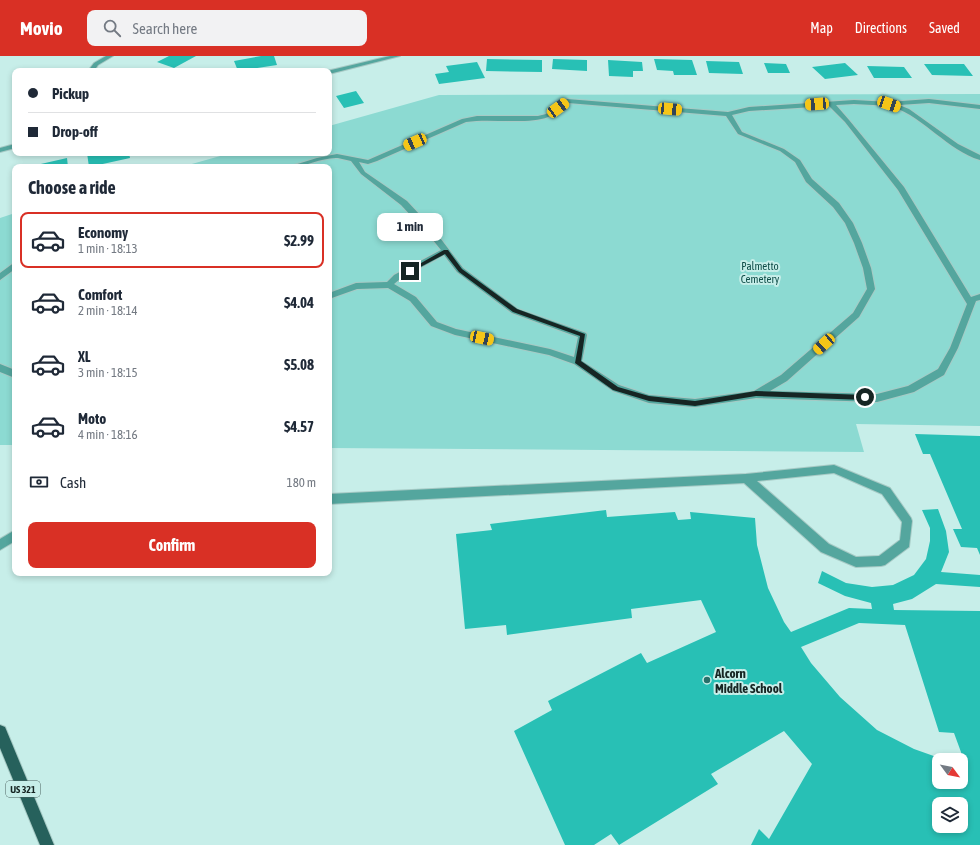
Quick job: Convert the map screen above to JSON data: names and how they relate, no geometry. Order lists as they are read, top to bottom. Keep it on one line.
{"streets":{"main road":["US 321"]},"parks":["Palmetto Cemetery"],"places":["Alcorn Middle School"],"north":"bottom right","page":{"header":"Movio","search":"Search here","nav":["Map","Directions","Saved"],"banner":["Pickup","Drop-off"],"heading":"Choose a ride","list":[{"name":"Economy","note":"1 min · 18:13","value":"$2.99"},{"name":"Comfort","note":"2 min · 18:14","value":"$4.04"},{"name":"XL","note":"3 min · 18:15","value":"$5.08"},{"name":"Moto","note":"4 min · 18:16","value":"$4.57"}],"bubble":"1 min","pay":["Cash","180 m"],"buttons":"Confirm"}}
